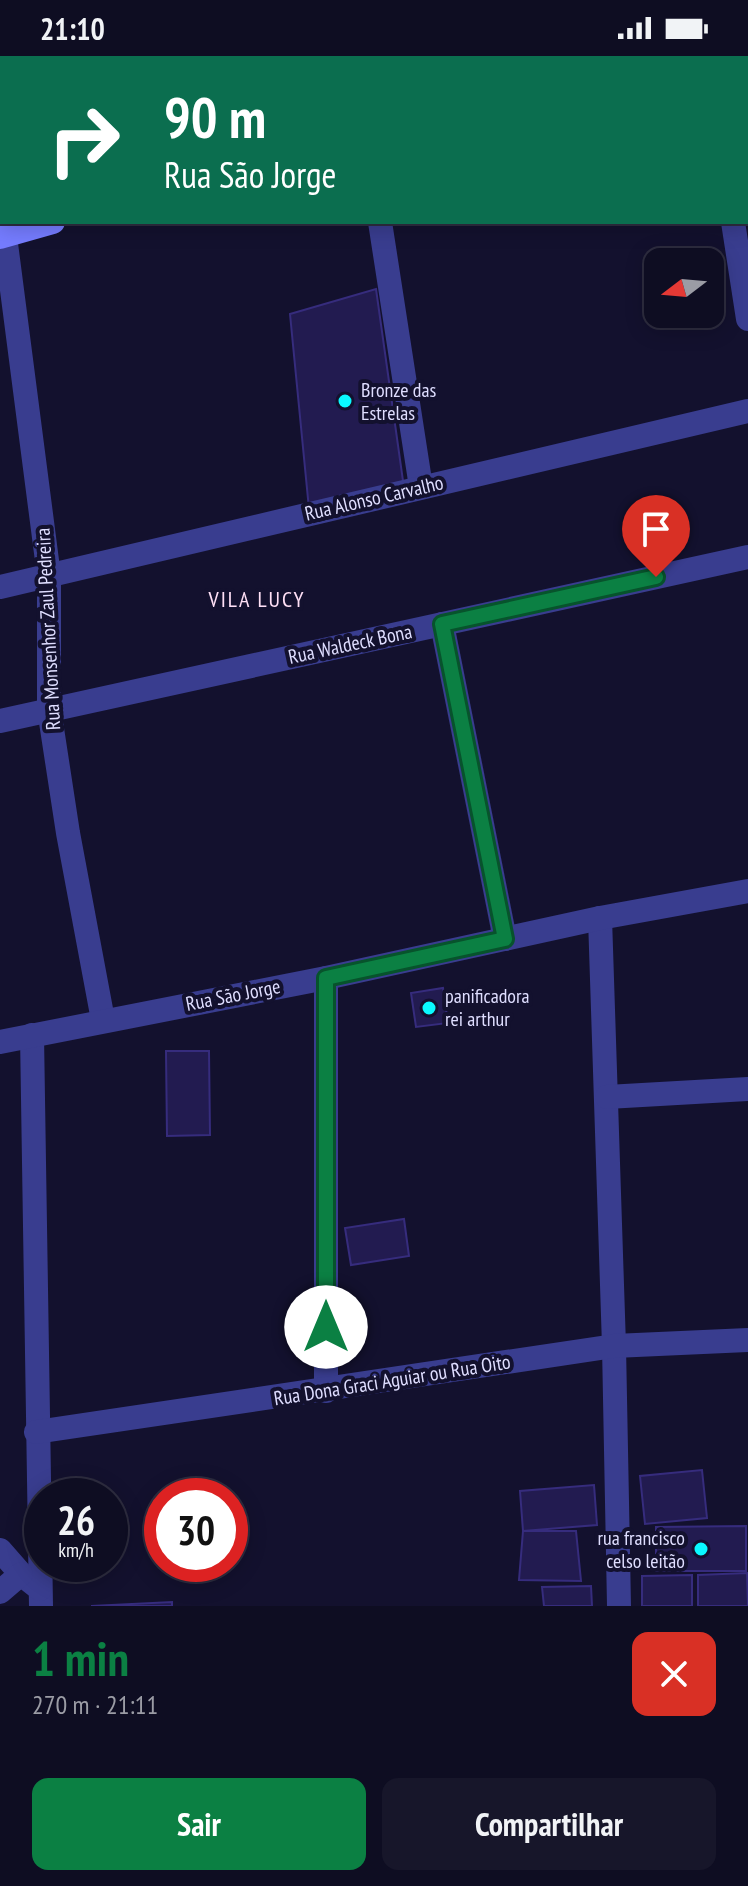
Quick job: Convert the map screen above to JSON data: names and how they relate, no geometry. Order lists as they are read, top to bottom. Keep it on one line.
{"streets":{"street":["Rua Alonso Carvalho","Rua Monsenhor Zaul Pedreira","Rua Waldeck Bona","Rua São Jorge","Rua Dona Graci Aguiar ou Rua Oito"]},"crossings":[["Rua Alonso Carvalho","Rua Monsenhor Zaul Pedreira"],["Rua Monsenhor Zaul Pedreira","Rua Waldeck Bona"],["Rua Monsenhor Zaul Pedreira","Rua São Jorge"]],"districts":["VILA LUCY"],"places":["Bronze das Estrelas","panificadora rei arthur","rua francisco celso leitão"],"north":"left","page":{"status":"21:10","turn":["90 m","Rua São Jorge"],"speed":"26 km/h","limit":"30","heading":["1 min","270 m · 21:11"],"buttons":["Sair","Compartilhar"]}}
